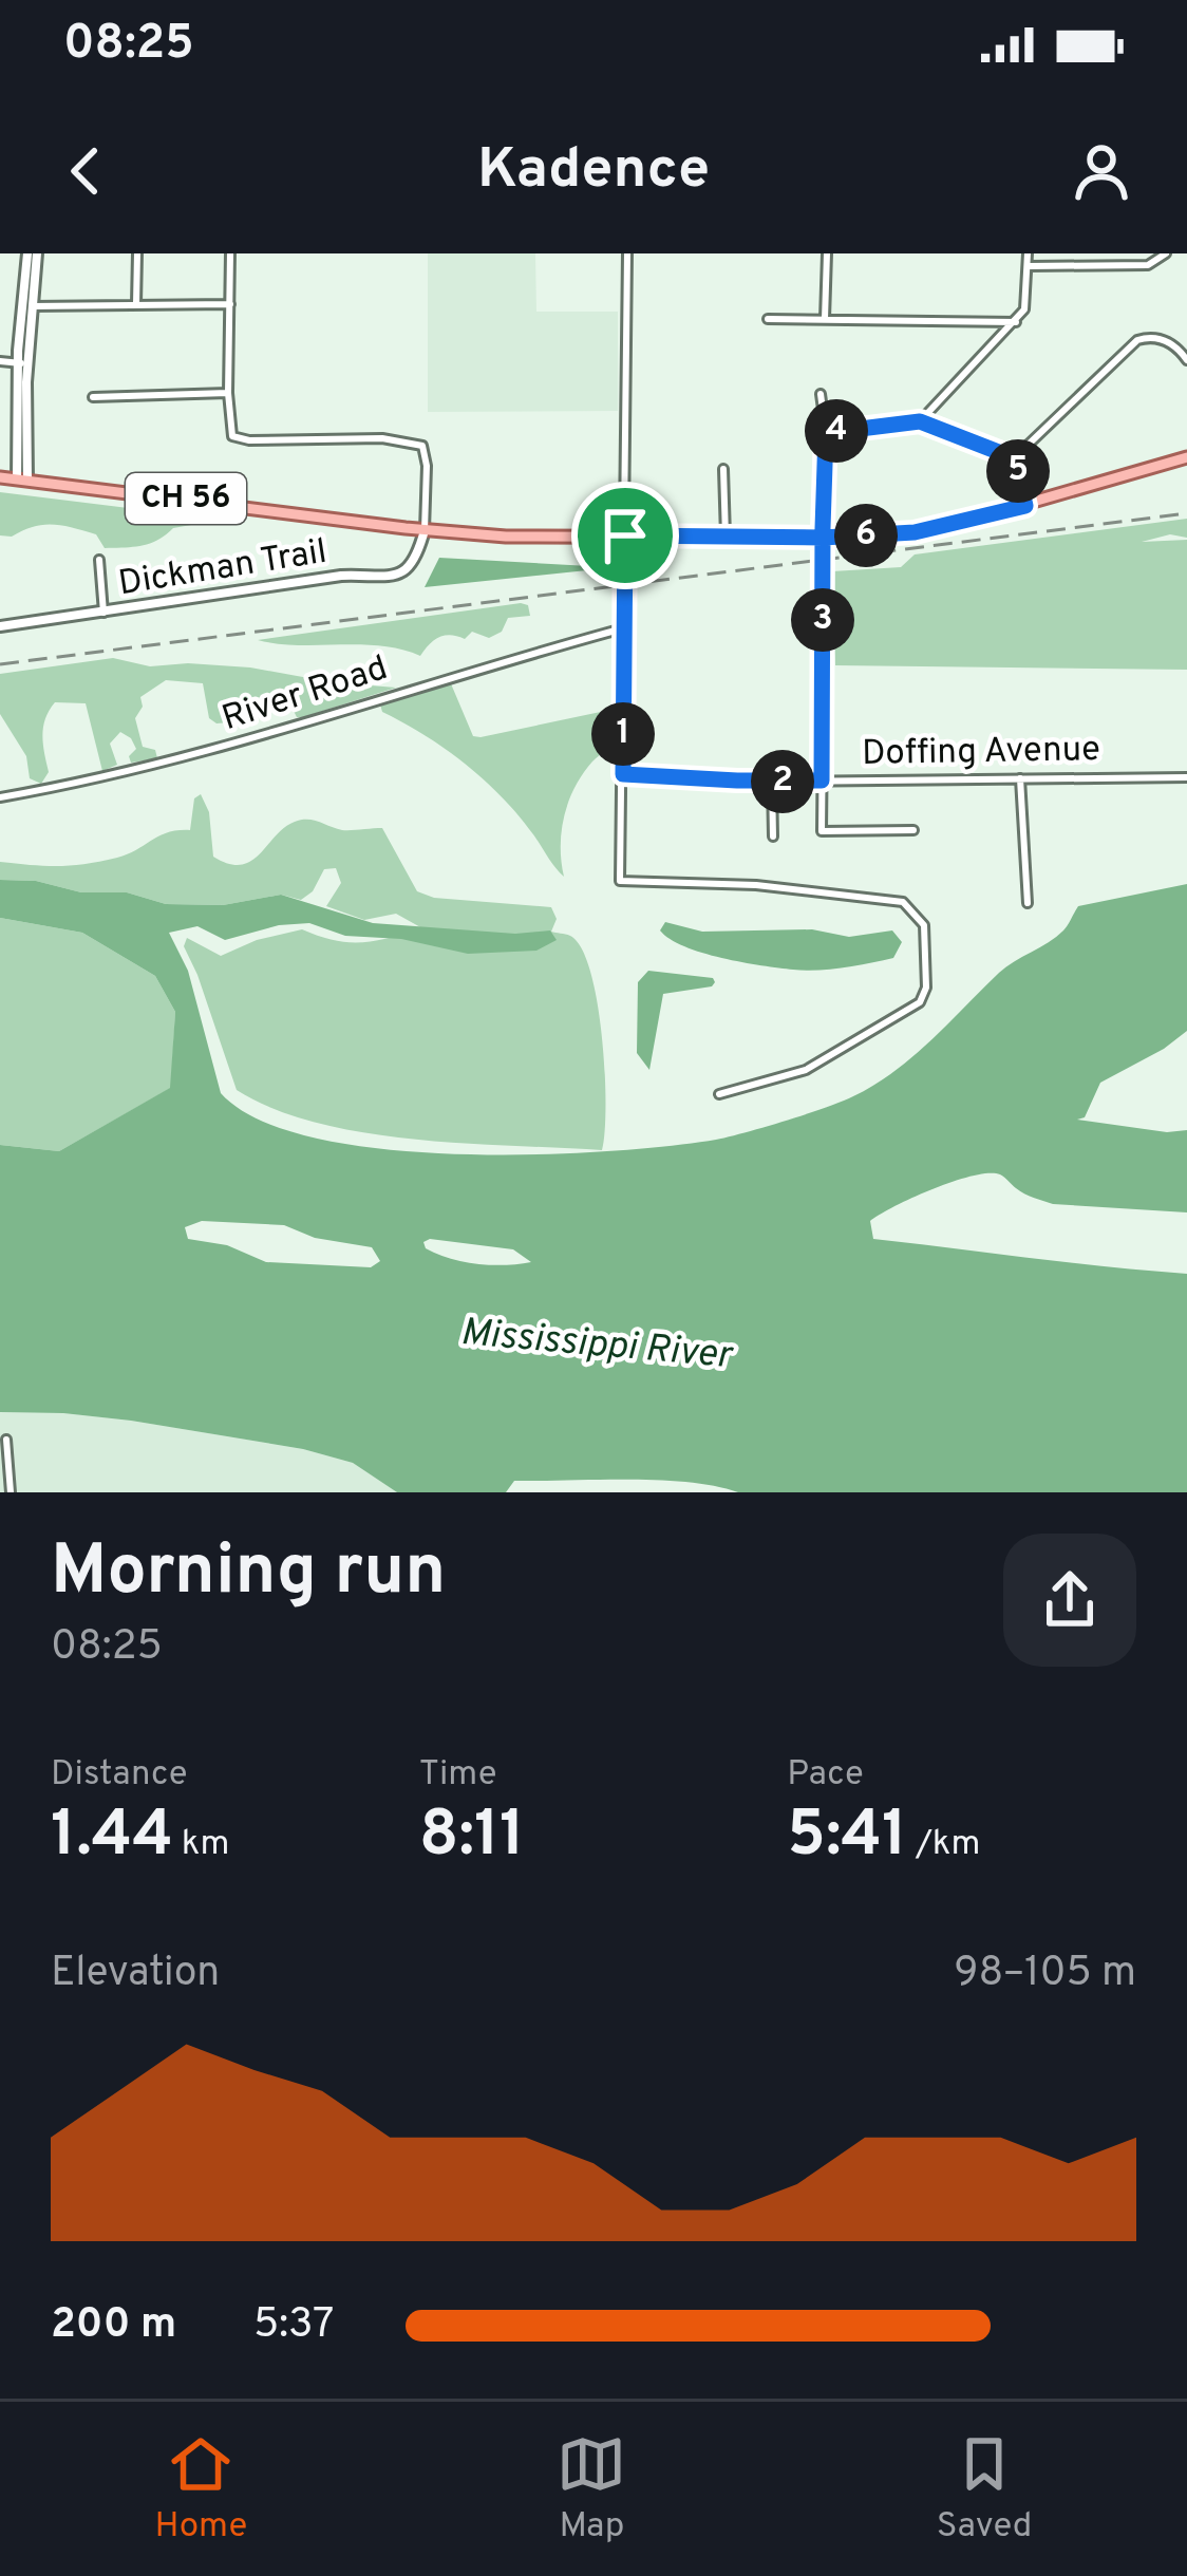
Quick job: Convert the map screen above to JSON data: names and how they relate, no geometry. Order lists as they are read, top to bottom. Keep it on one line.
{"streets":{"main road":["CH 56"],"street":["Dickman Trail","River Road","Doffing Avenue"]},"crossings":[["CH 56","Dickman Trail"]],"water":["Mississippi River"],"page":{"status":"08:25","header":"Kadence","pins":["4","5","6","3","1","2"],"heading":["Morning run","08:25"],"stats":[["Distance","1.44 km"],["Time","8:11"],["Pace","5:41 /km"]],"chart":["Elevation","98–105 m"],"list":[{"name":"200 m","note":"5:37"}],"tabs":["Home","Map","Saved"]}}
